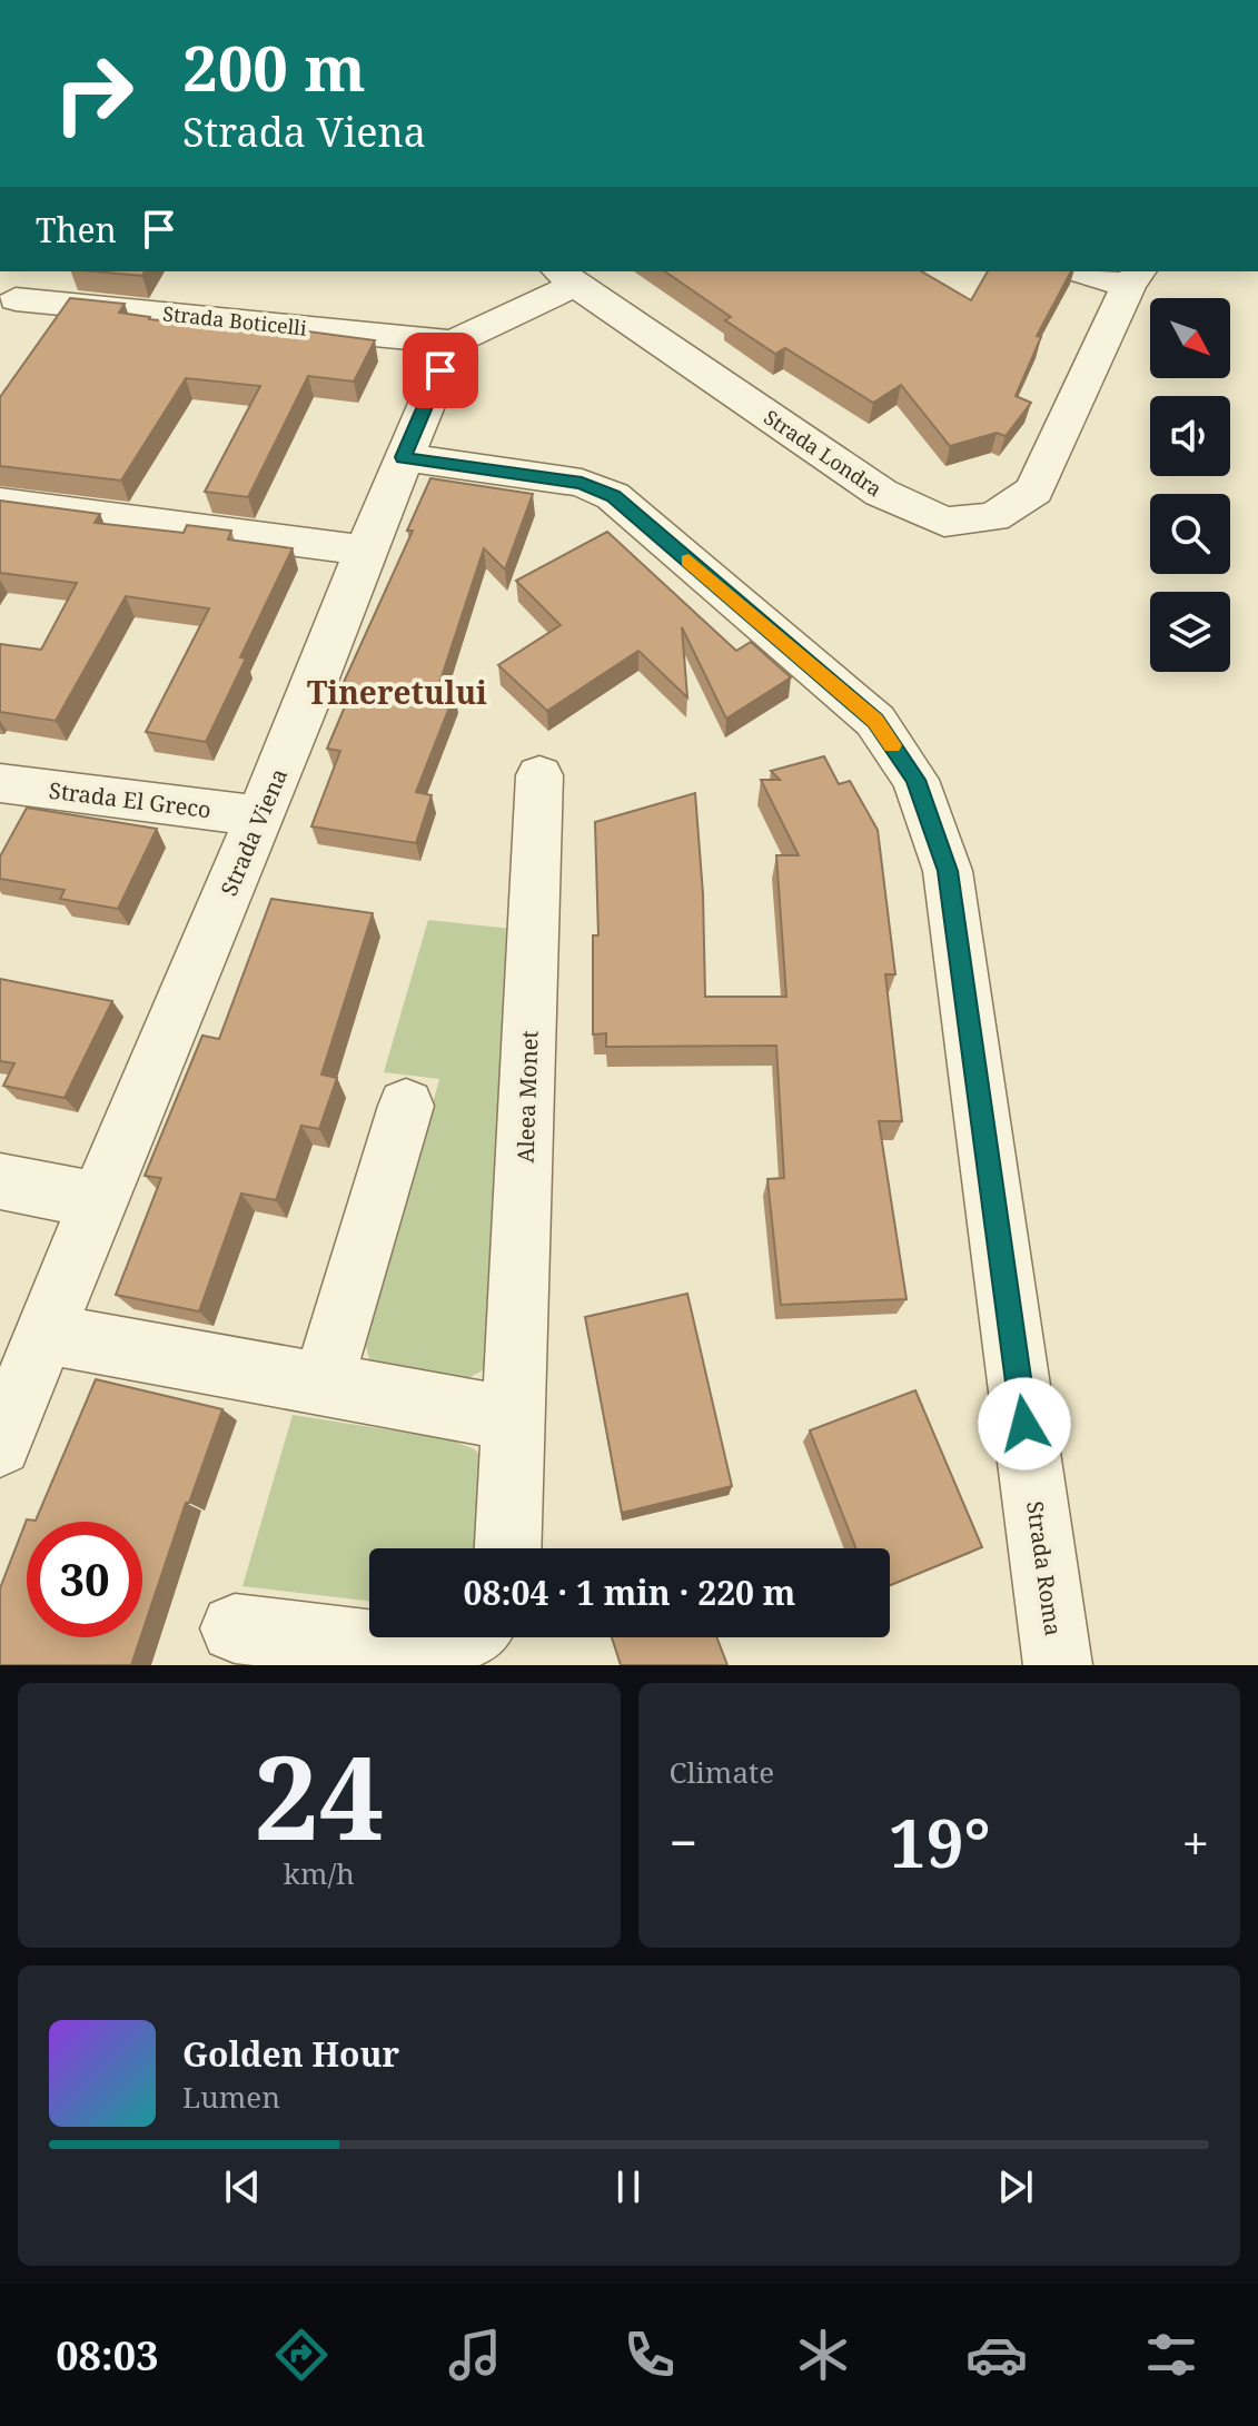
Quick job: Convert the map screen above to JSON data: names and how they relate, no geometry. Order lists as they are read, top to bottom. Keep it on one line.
{"streets":{"street":["Strada Boticelli","Strada Londra","Strada El Greco","Strada Viena","Aleea Monet","Strada Roma"]},"crossings":[["Strada Boticelli","Strada Viena"],["Strada El Greco","Strada Viena"],["Strada Viena","Strada Roma"]],"districts":["Tineretului"],"north":"bottom right","page":{"turn":["200 m","Strada Viena"],"then":"Then","limit":"30","trip":"08:04 · 1 min · 220 m","tile":[["24","km/h"],"Climate"],"heat":["−","19°","+"],"song":["Golden Hour","Lumen"],"tabs":"08:03"}}
